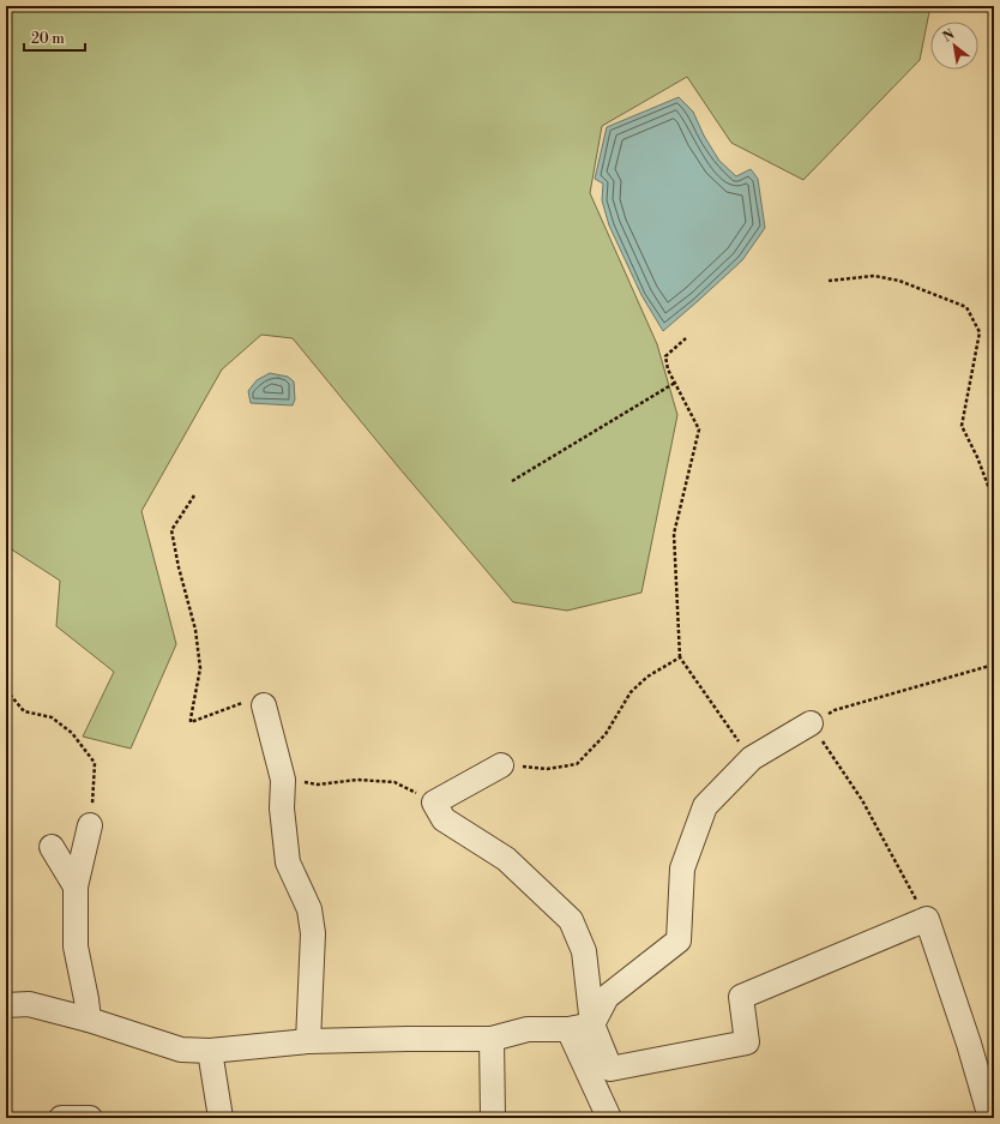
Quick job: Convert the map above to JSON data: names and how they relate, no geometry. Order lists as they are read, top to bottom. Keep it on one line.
{"scale_bar":"20 m","north":"top left"}
